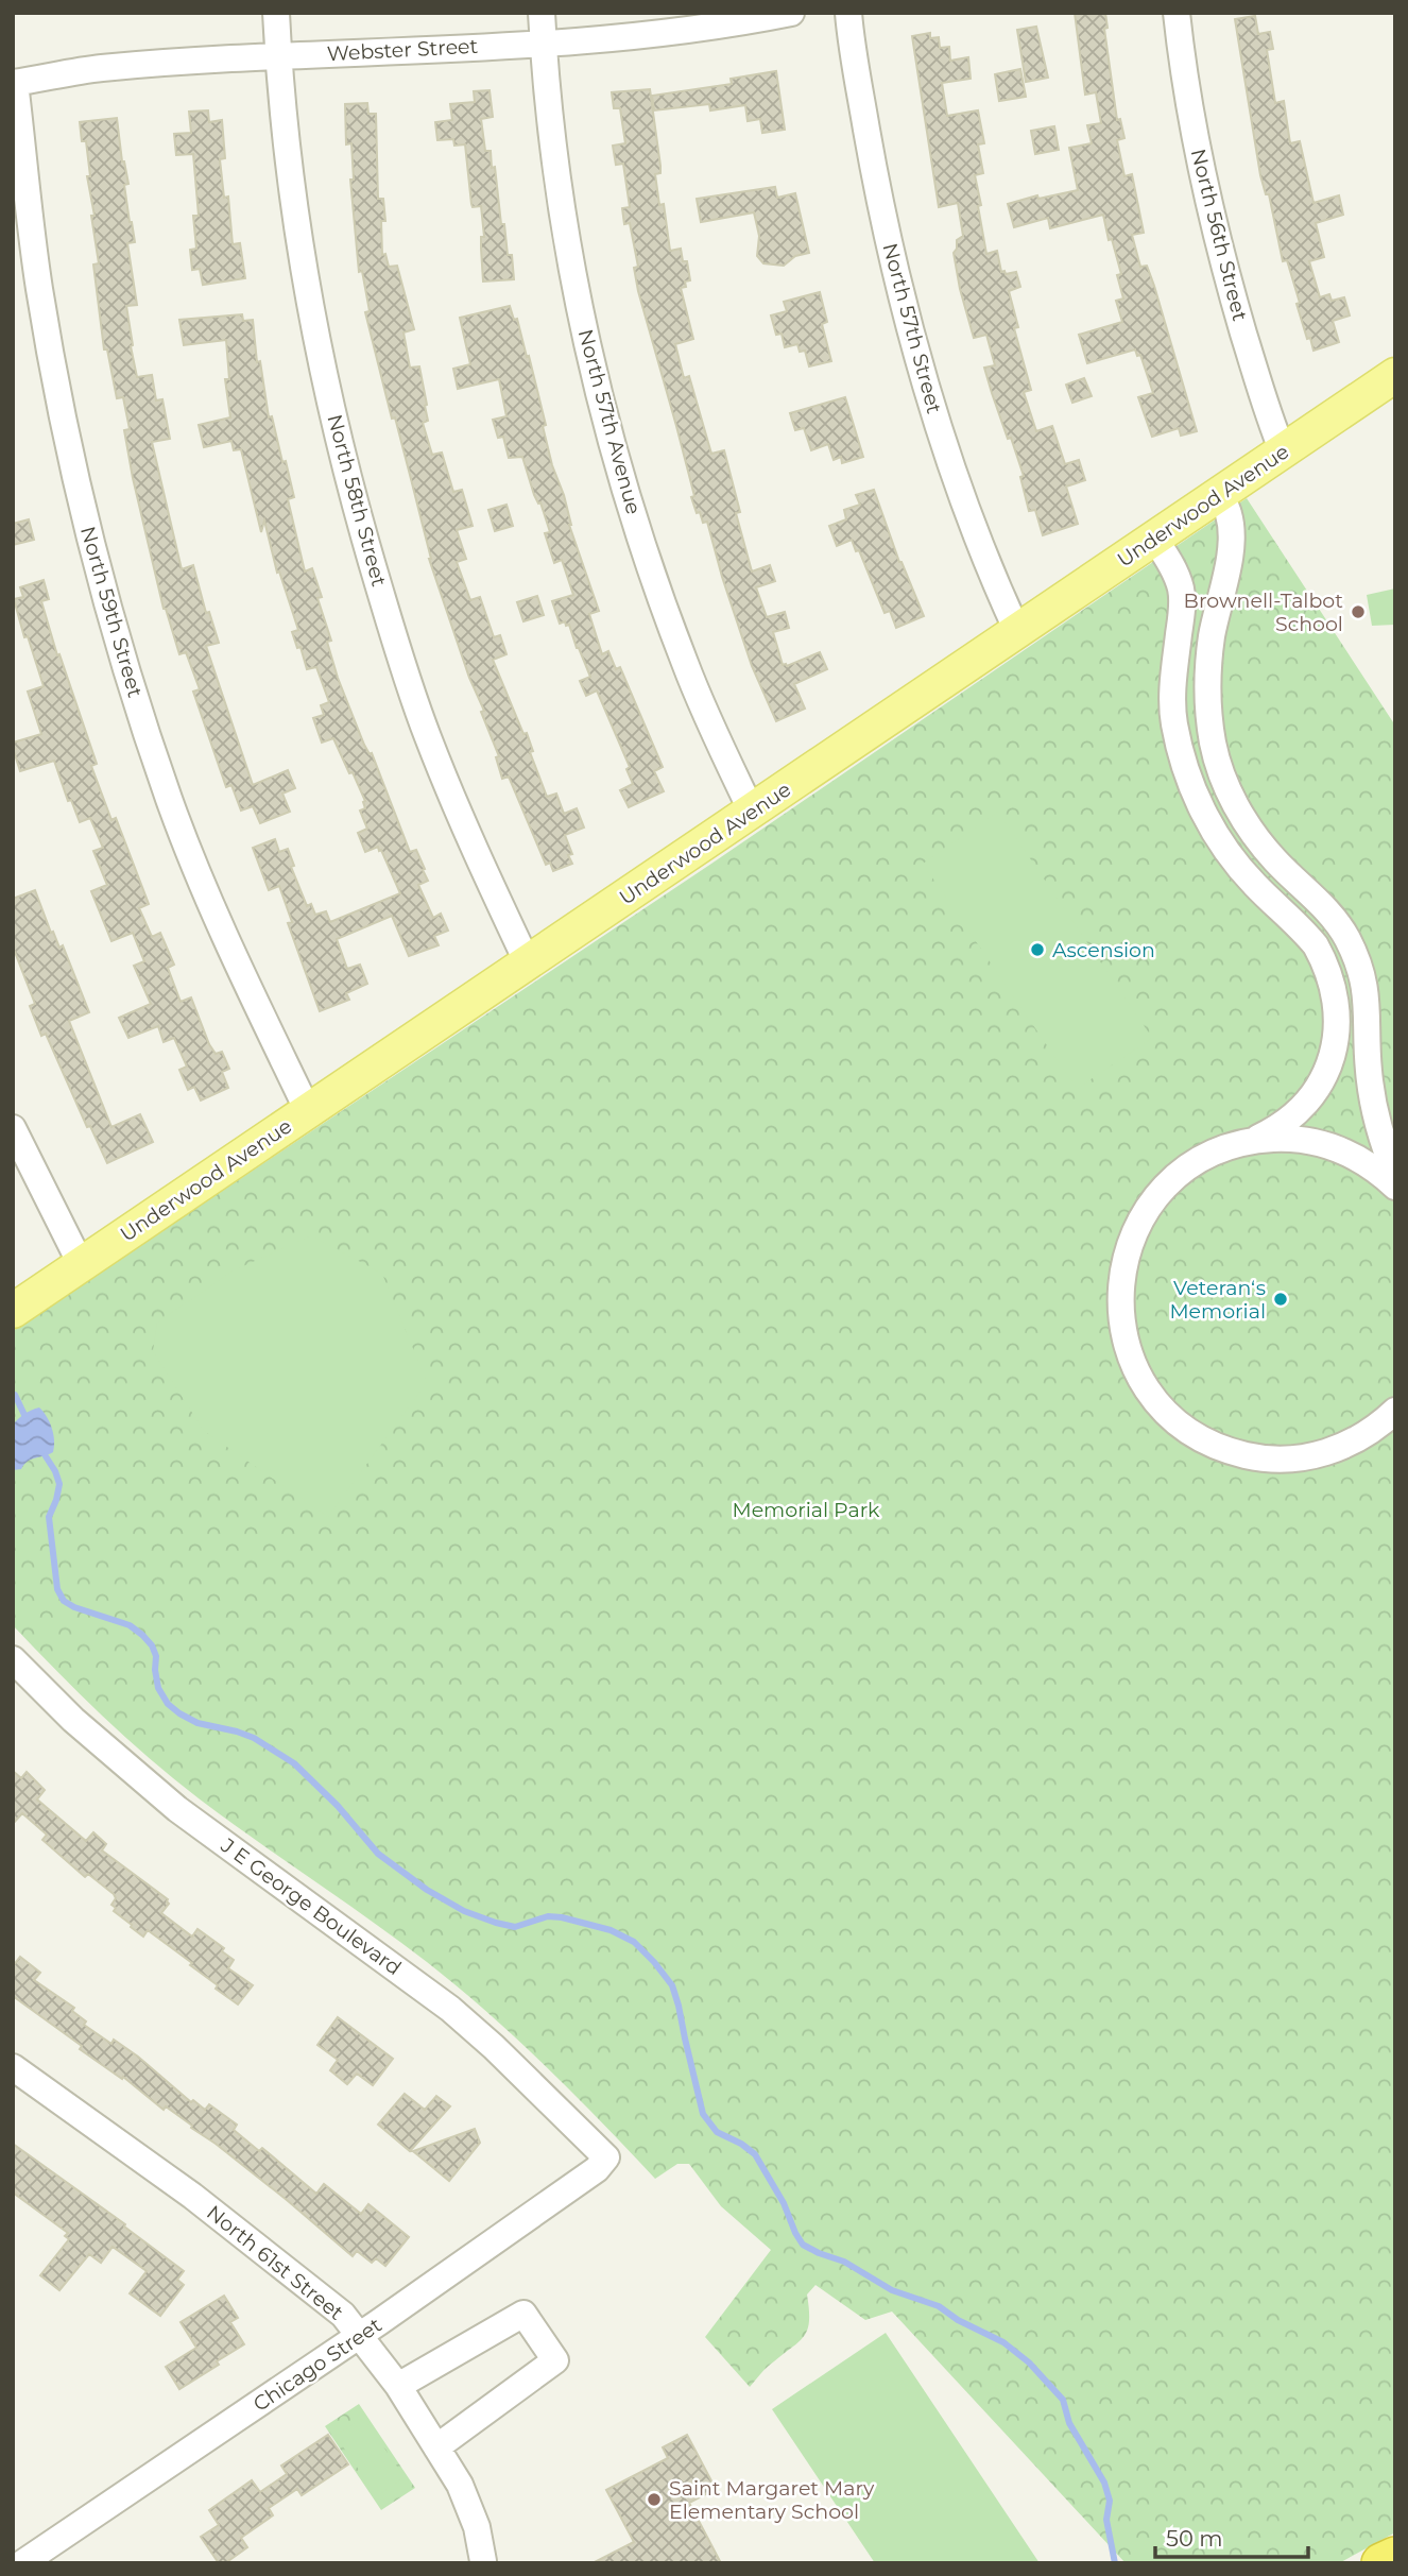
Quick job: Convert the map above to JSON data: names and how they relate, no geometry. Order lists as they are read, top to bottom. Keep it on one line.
{"streets":{"main road":["Underwood Avenue"],"street":["Webster Street","North 56th Street","North 57th Street","North 57th Avenue","North 58th Street","North 59th Street","J E George Boulevard","North 61st Street","Chicago Street"]},"crossings":[["Webster Street","North 57th Avenue"],["Webster Street","North 58th Street"],["Webster Street","North 59th Street"],["North 56th Street","Underwood Avenue"],["North 57th Street","Underwood Avenue"],["North 57th Avenue","Underwood Avenue"],["North 58th Street","Underwood Avenue"],["Underwood Avenue","North 59th Street"],["J E George Boulevard","Chicago Street"],["North 61st Street","Chicago Street"]],"parks":["Memorial Park"],"places":["Brownell-Talbot School","Ascension","Veteranʻs Memorial","Saint Margaret Mary Elementary School"],"scale_bar":"50 m"}
